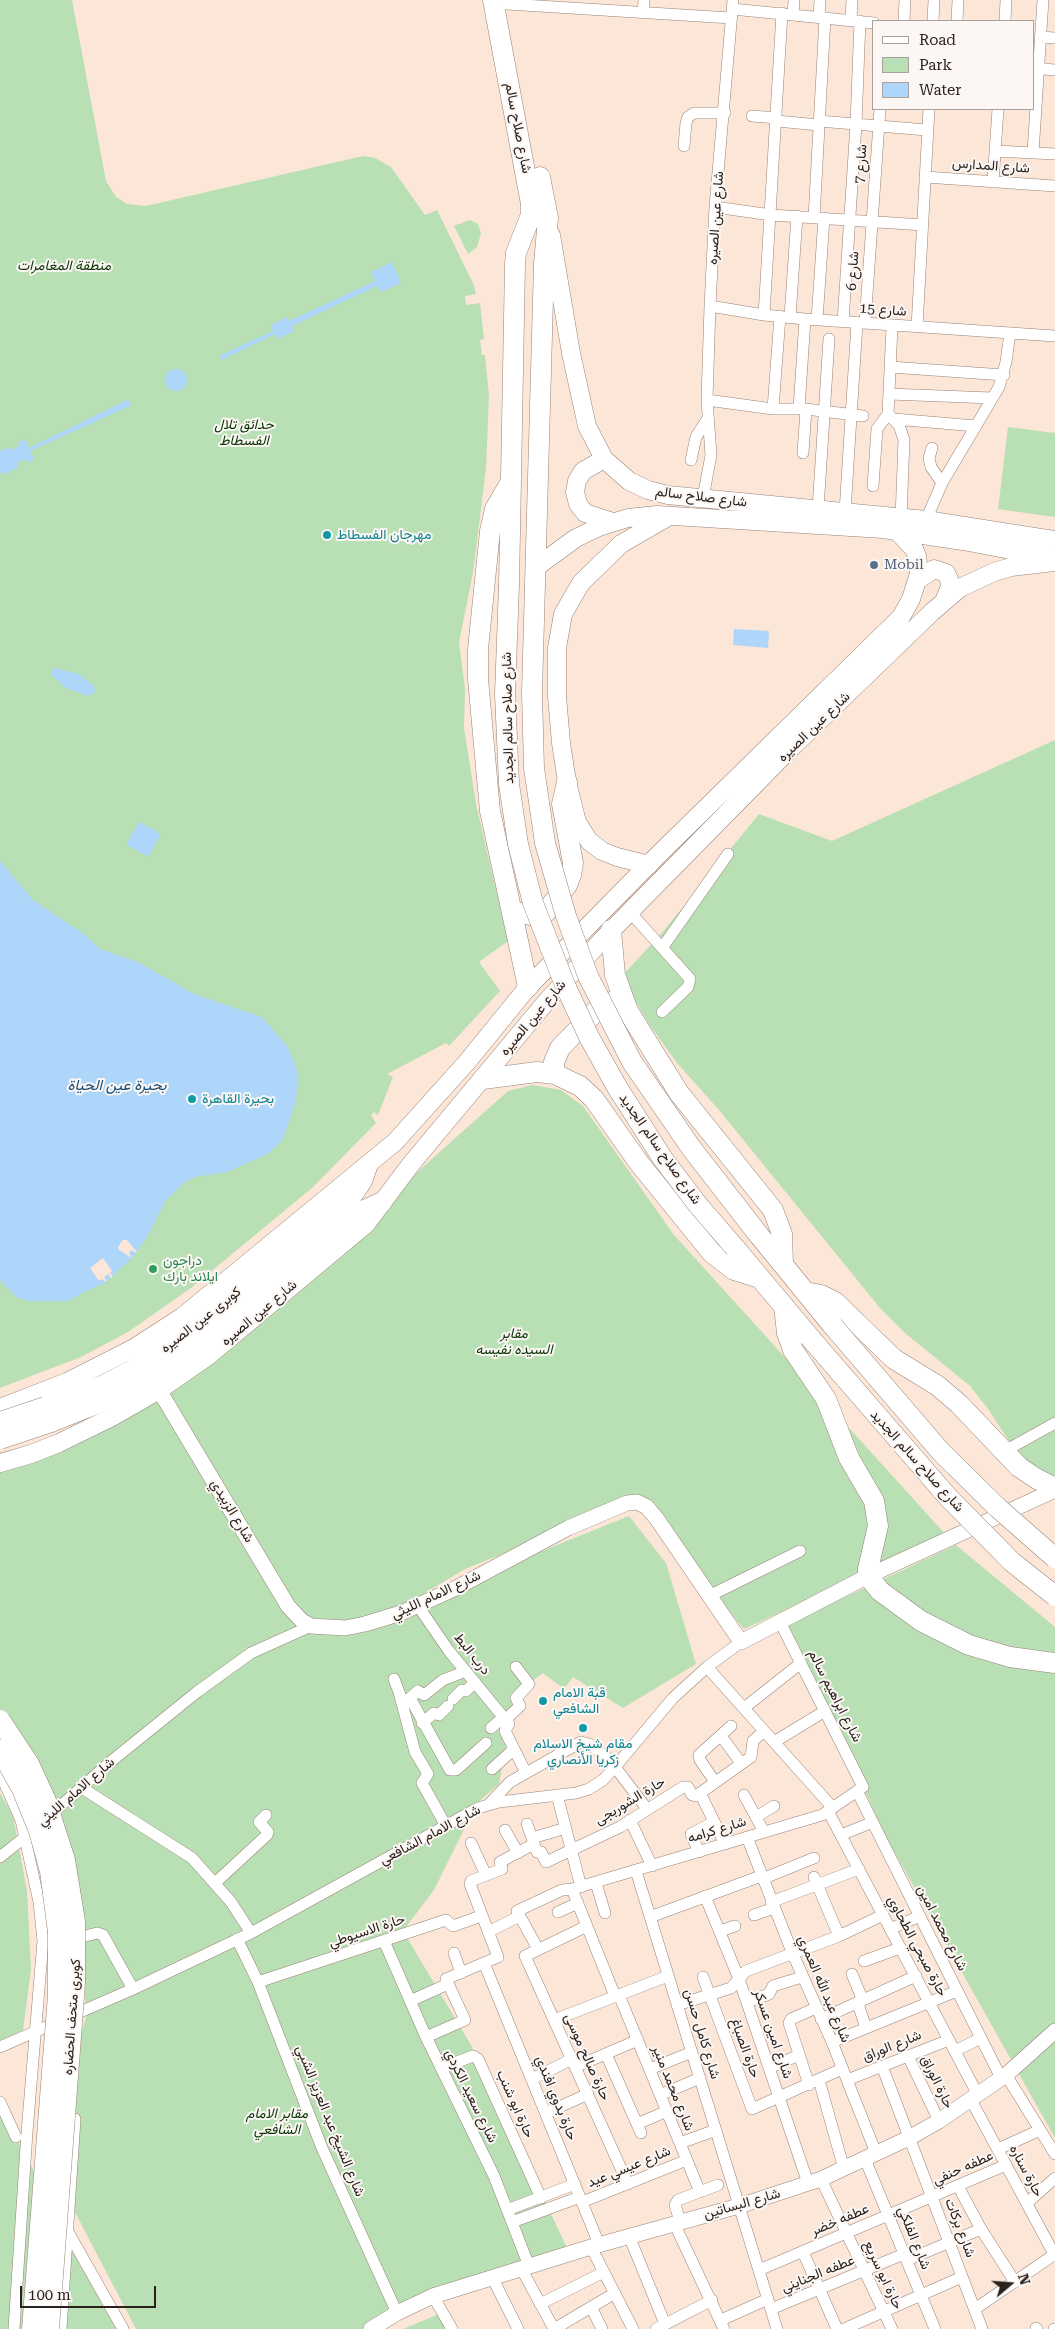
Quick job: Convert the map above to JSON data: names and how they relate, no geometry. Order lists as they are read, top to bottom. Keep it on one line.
{"streets":{"highway":["شارع صلاح سالم","شارع صلاح سالم الجديد","كوبرى عين الصيره","كوبرى متحف الحضاره"],"main road":["شارع عين الصيره"],"street":["شارع 7","شارع المدارس","شارع 6","شارع 15","شارع الزبيدي","شارع الامام الليثي","درب البط","شارع ابراهيم سالم","حارة الشوربجى","شارع كرامه","شارع الامام الشافعي","شارع محمد امين","حارة الاسيوطي","حارة صبحي الطحاوي","شارع عبد الله العمري","شارع كامل حسن","شارع امين عسكر","شارع الوراق","حارة الصباغ","حارة صالح موسى","حارة الوراق","شارع محمد منير","شارع سعيد الكردي","حارة بدوي افندي","حارة ابو شنب","شارع الشيخ عبد العزيز الشبي","شارع عيسي عيد","عطفه حنفي","حارة سناره","شارع البساتين","عطفه خضر","شارع بركات","شارع الفلكي","عطفه الجنايني","حارة ابو سريع"]},"crossings":[["شارع صلاح سالم","شارع عين الصيره"],["شارع صلاح سالم","شارع 6"],["شارع صلاح سالم","شارع صلاح سالم الجديد"],["شارع 7","شارع 6"],["شارع عين الصيره","شارع 15"],["شارع عين الصيره","كوبرى عين الصيره"],["شارع عين الصيره","شارع الزبيدي"],["شارع 6","شارع 15"],["شارع الزبيدي","شارع الامام الليثي"],["شارع الامام الليثي","درب البط"],["شارع الامام الليثي","شارع الامام الشافعي"],["شارع ابراهيم سالم","شارع كرامه"],["شارع ابراهيم سالم","شارع الامام الشافعي"],["شارع ابراهيم سالم","شارع محمد امين"],["حارة الشوربجى","شارع محمد منير"],["شارع كرامه","شارع محمد امين"],["شارع كرامه","حارة صبحي الطحاوي"],["شارع كرامه","شارع عبد الله العمري"],["شارع كرامه","شارع كامل حسن"],["شارع كرامه","شارع محمد منير"],["شارع الامام الشافعي","حارة صبحي الطحاوي"],["شارع الامام الشافعي","شارع محمد منير"],["شارع الامام الشافعي","شارع الشيخ عبد العزيز الشبي"],["شارع محمد امين","شارع البساتين"],["حارة الاسيوطي","شارع سعيد الكردي"],["حارة الاسيوطي","شارع الشيخ عبد العزيز الشبي"],["حارة صبحي الطحاوي","شارع الوراق"],["حارة صبحي الطحاوي","حارة سناره"],["حارة صبحي الطحاوي","شارع البساتين"],["شارع عبد الله العمري","شارع الوراق"],["شارع عبد الله العمري","شارع البساتين"],["شارع عبد الله العمري","شارع الفلكي"],["شارع كامل حسن","شارع البساتين"],["شارع كامل حسن","عطفه خضر"],["شارع كامل حسن","عطفه الجنايني"],["شارع امين عسكر","حارة الصباغ"],["شارع امين عسكر","شارع البساتين"],["شارع امين عسكر","حارة ابو سريع"],["شارع الوراق","حارة الوراق"],["شارع الوراق","شارع بركات"],["حارة صالح موسى","شارع عيسي عيد"],["حارة الوراق","شارع البساتين"],["شارع محمد منير","شارع عيسي عيد"],["شارع سعيد الكردي","حارة ابو شنب"],["شارع سعيد الكردي","شارع عيسي عيد"],["شارع سعيد الكردي","شارع البساتين"],["حارة بدوي افندي","شارع عيسي عيد"],["حارة بدوي افندي","شارع البساتين"],["شارع الشيخ عبد العزيز الشبي","شارع البساتين"],["عطفه حنفي","حارة سناره"],["عطفه حنفي","عطفه خضر"],["عطفه حنفي","شارع بركات"],["حارة سناره","شارع البساتين"],["شارع البساتين","شارع بركات"],["شارع البساتين","شارع الفلكي"],["شارع البساتين","حارة ابو سريع"],["عطفه خضر","شارع بركات"],["عطفه خضر","شارع الفلكي"],["عطفه خضر","حارة ابو سريع"],["شارع بركات","عطفه الجنايني"],["شارع الفلكي","عطفه الجنايني"],["عطفه الجنايني","حارة ابو سريع"]],"water":["بحيرة عين الحياة"],"parks":["منطقة المغامرات","حدائق تلال الفسطاط","مقابر السيده نفيسه","مقابر الامام الشافعي"],"places":["مهرجان الفسطاط","Mobil","بحيرة القاهرة","دراجون ايلاند بارك","قبة الامام الشافعي","مقام شيخ الاسلام زكريا الأنصاري"],"legend":["Road","Park","Water"],"scale_bar":"100 m","north":"right"}
